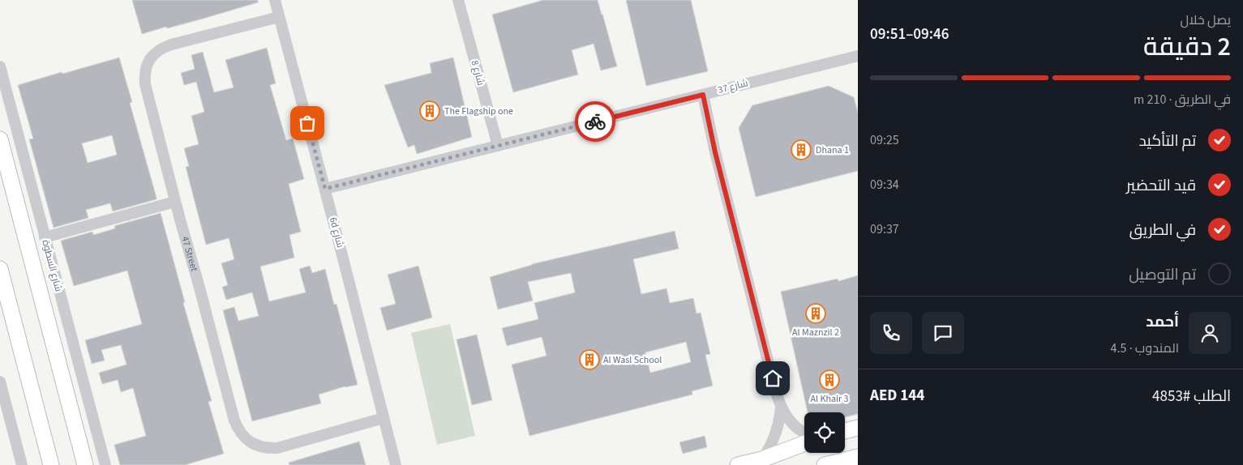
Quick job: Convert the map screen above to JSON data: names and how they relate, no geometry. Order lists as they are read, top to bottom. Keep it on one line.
{"streets":{"main road":["شارع السطوة"],"street":["8 شارع","شارع 37","6d شارع","47 Street"]},"crossings":[["8 شارع","شارع 37"],["شارع 37","6d شارع"],["6d شارع","47 Street"]],"places":{"building":["The Flagship one","Dhana 1","Al Maznzil 2","Al Wasl School","Al Khair 3"]},"page":{"heading":["2 دقيقة","يصل خلال","09:46–09:51"],"panel":["أحمد","المندوب · 4.5","الطلب #4853","AED 144"],"bar":"في الطريق · 210 m","list":[["تم التأكيد","09:25"],["قيد التحضير","09:34"],["في الطريق","09:37"],"تم التوصيل"]}}
